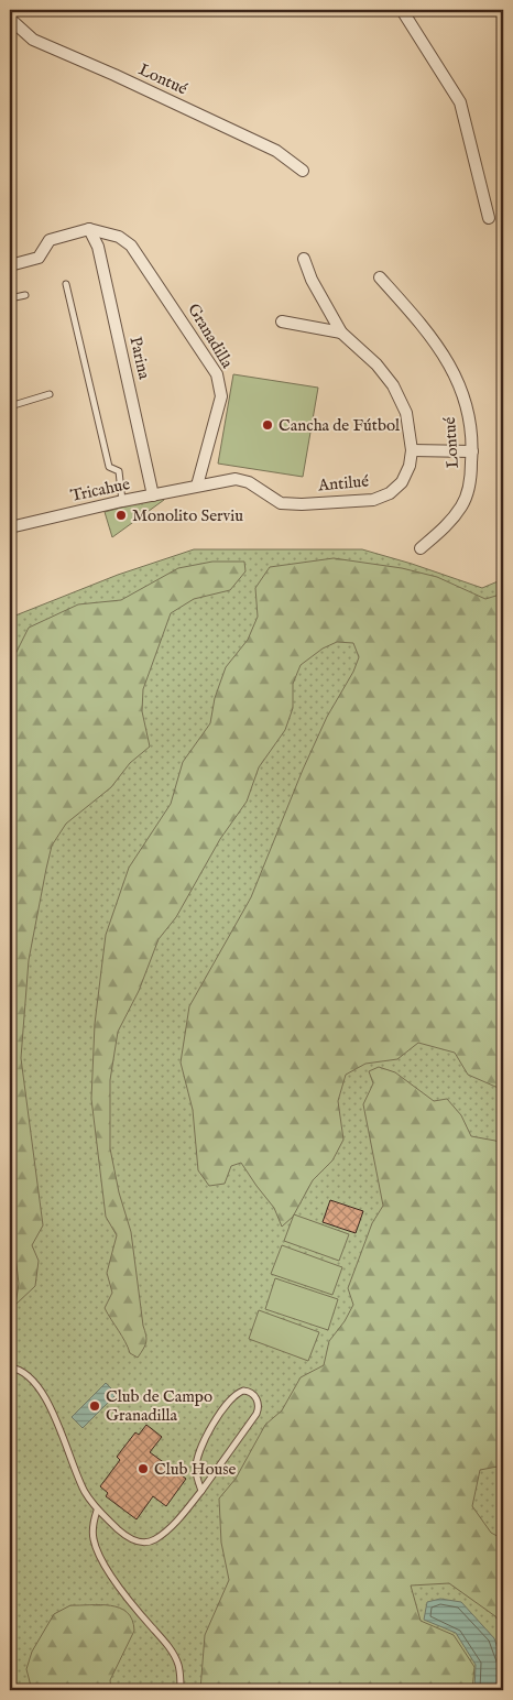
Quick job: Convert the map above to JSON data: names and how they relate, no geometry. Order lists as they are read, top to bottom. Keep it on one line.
{"streets":{"street":["Lontué","Granadilla","Parina","Antilué","Tricahue"]},"crossings":[["Granadilla","Parina"],["Granadilla","Antilué"],["Granadilla","Tricahue"],["Parina","Tricahue"],["Antilué","Tricahue"]],"places":["Cancha de Fútbol","Monolito Serviu","Club de Campo Granadilla","Club House"]}
